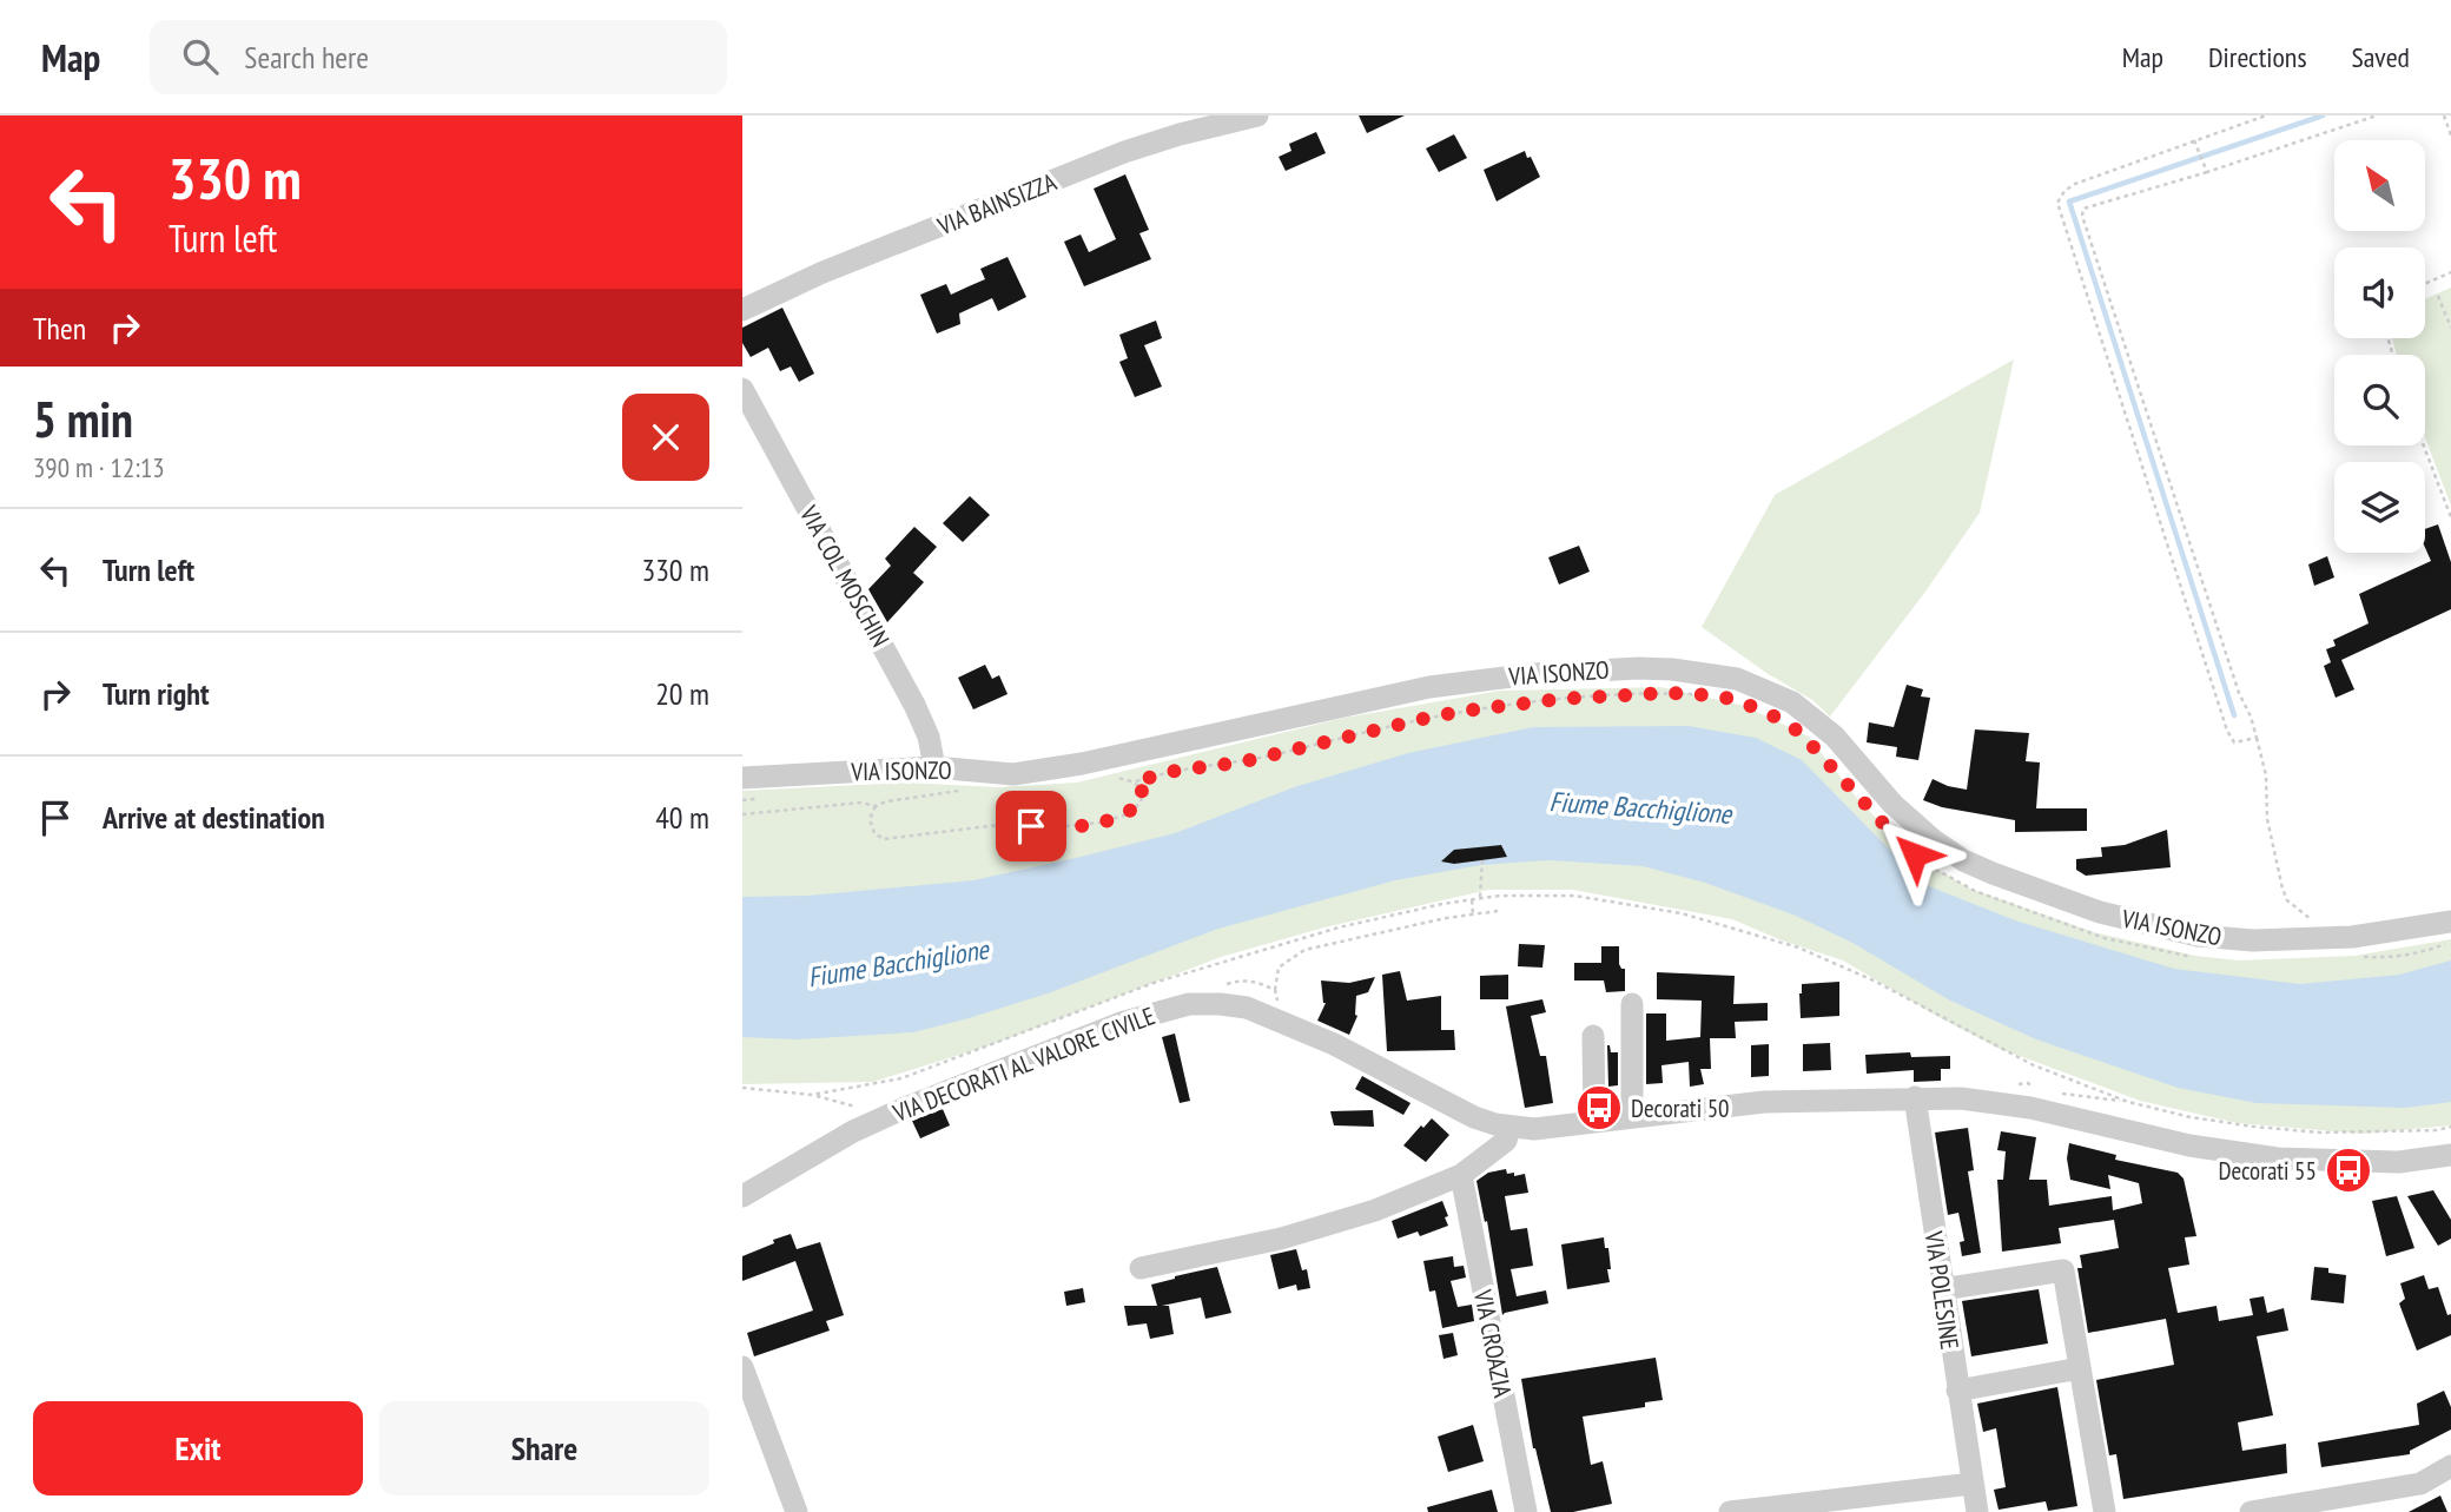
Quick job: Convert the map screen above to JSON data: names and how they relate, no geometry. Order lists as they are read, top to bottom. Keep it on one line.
{"streets":{"street":["VIA BAINSIZZA","VIA COL MOSCHIN","VIA ISONZO","VIA DECORATI AL VALORE CIVILE","VIA POLESINE","VIA CROAZIA"]},"crossings":[["VIA COL MOSCHIN","VIA ISONZO"],["VIA DECORATI AL VALORE CIVILE","VIA POLESINE"]],"water":["Fiume Bacchiglione"],"places":{"bus stop":["Decorati 50","Decorati 55"]},"north":"top left","page":{"header":"Map","search":"Search here","nav":["Map","Directions","Saved"],"turn":["330 m","Turn left"],"then":"Then","heading":["5 min","390 m · 12:13"],"list":[{"name":"Turn left","value":"330 m"},{"name":"Turn right","value":"20 m"},{"name":"Arrive at destination","value":"40 m"}],"buttons":["Exit","Share"]}}
